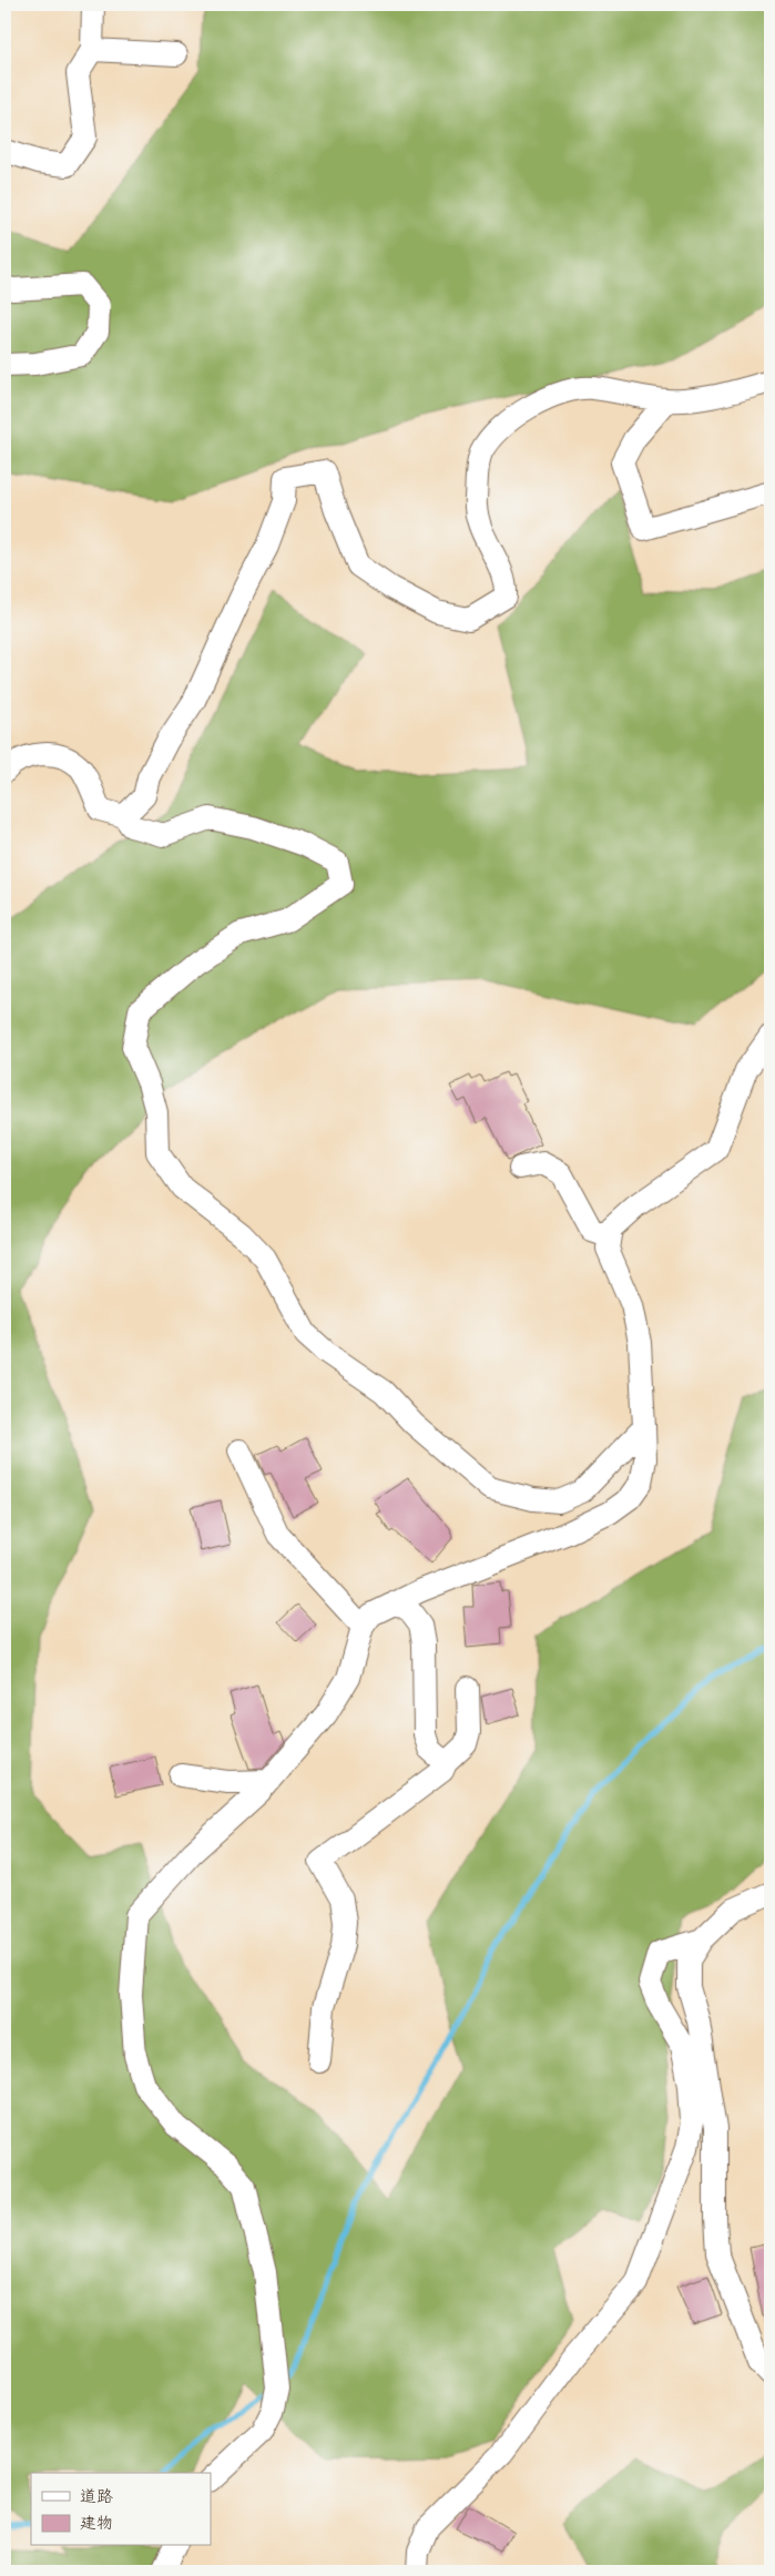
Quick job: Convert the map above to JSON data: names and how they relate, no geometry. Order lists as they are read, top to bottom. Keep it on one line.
{"legend":["道路","建物"]}
